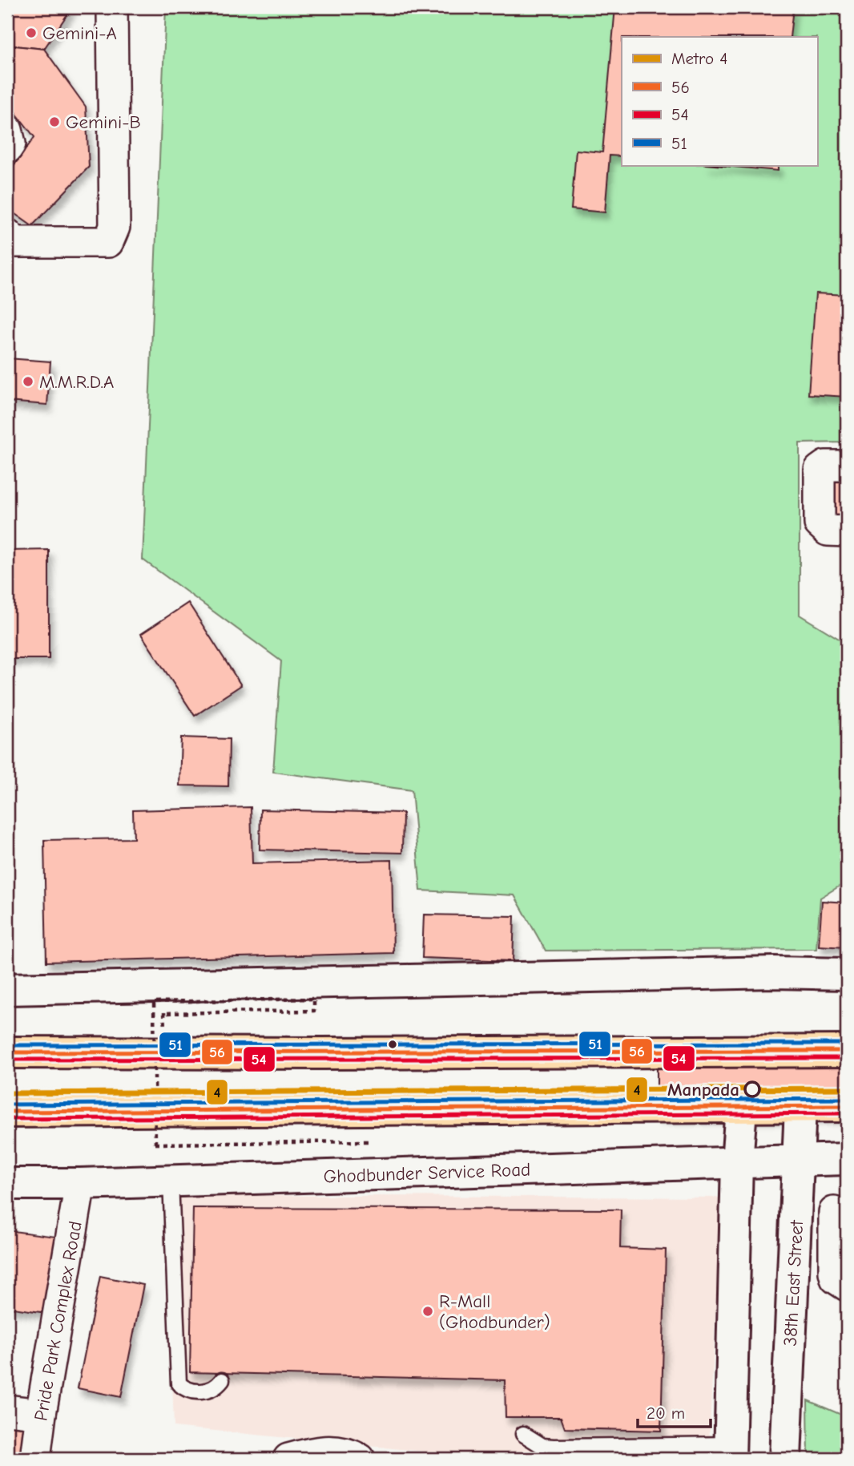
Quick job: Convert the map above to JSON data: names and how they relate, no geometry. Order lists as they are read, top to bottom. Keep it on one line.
{"streets":{"street":["Ghodbunder Service Road","38th East Street","Pride Park Complex Road"]},"crossings":[["Ghodbunder Service Road","38th East Street"],["Ghodbunder Service Road","Pride Park Complex Road"]],"places":["Gemini-A","Gemini-B","M.M.R.D.A","Manpada","R-Mall (Ghodbunder)"],"lines":["transit line 51","transit line 56","transit line 54","metro line 4"],"legend":["Metro 4","56","54","51"],"scale_bar":"20 m"}
